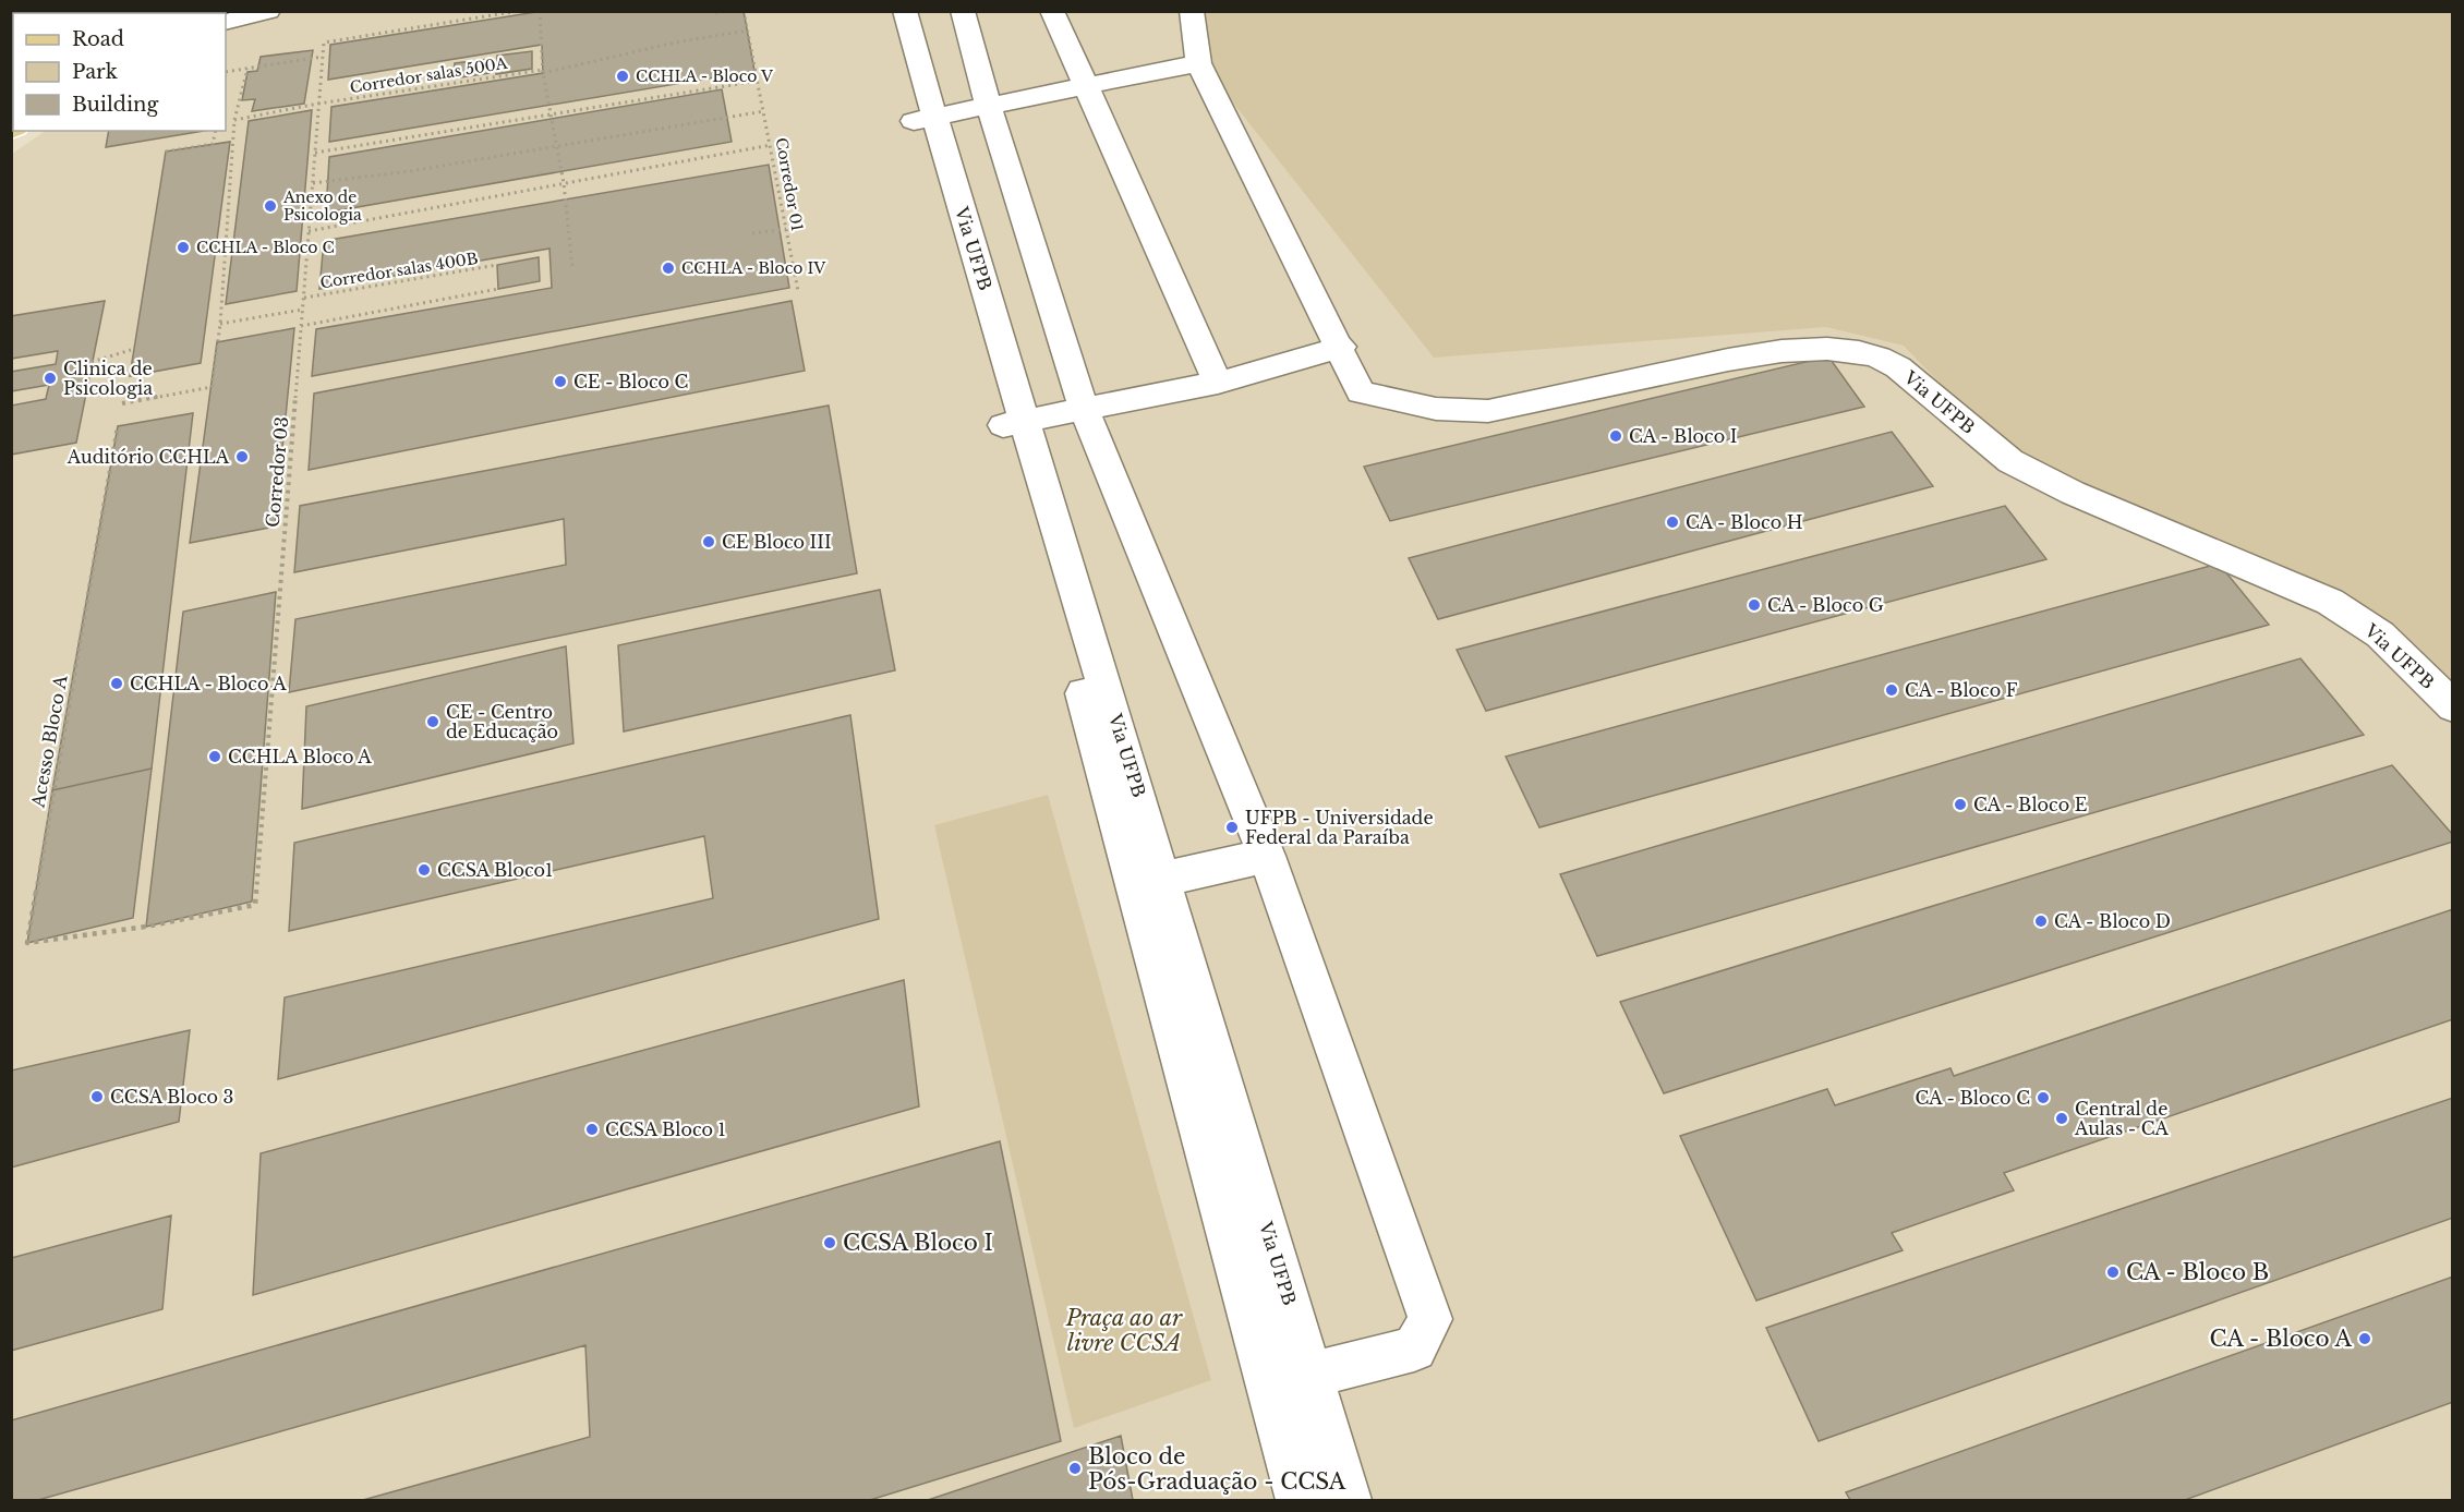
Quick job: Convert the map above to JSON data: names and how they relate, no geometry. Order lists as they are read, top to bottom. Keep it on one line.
{"streets":{"lane":["Via UFPB"],"path":["Corredor salas 500A","Corredor 01","Corredor salas 400B","Corredor 03","Acesso Bloco A"]},"crossings":[["Corredor salas 500A","Corredor 01"],["Corredor salas 500A","Corredor 03"],["Corredor salas 400B","Corredor 03"],["Corredor 03","Acesso Bloco A"]],"parks":["Praça ao ar livre CCSA"],"places":["CCHLA - Bloco V","Anexo de Psicologia","CCHLA - Bloco C","CCHLA - Bloco IV","Clinica de Psicologia","CE - Bloco C","CA - Bloco I","Auditório CCHLA","CA - Bloco H","CE Bloco III","CA - Bloco G","CCHLA - Bloco A","CA - Bloco F","CE - Centro de Educação","CCHLA Bloco A","CA - Bloco E","UFPB - Universidade Federal da Paraíba","CCSA Bloco1","CA - Bloco D","CCSA Bloco 3","CA - Bloco C","Central de Aulas - CA","CCSA Bloco 1","CCSA Bloco I","CA - Bloco B","CA - Bloco A","Bloco de Pós-Graduação - CCSA"],"legend":["Road","Park","Building"]}
